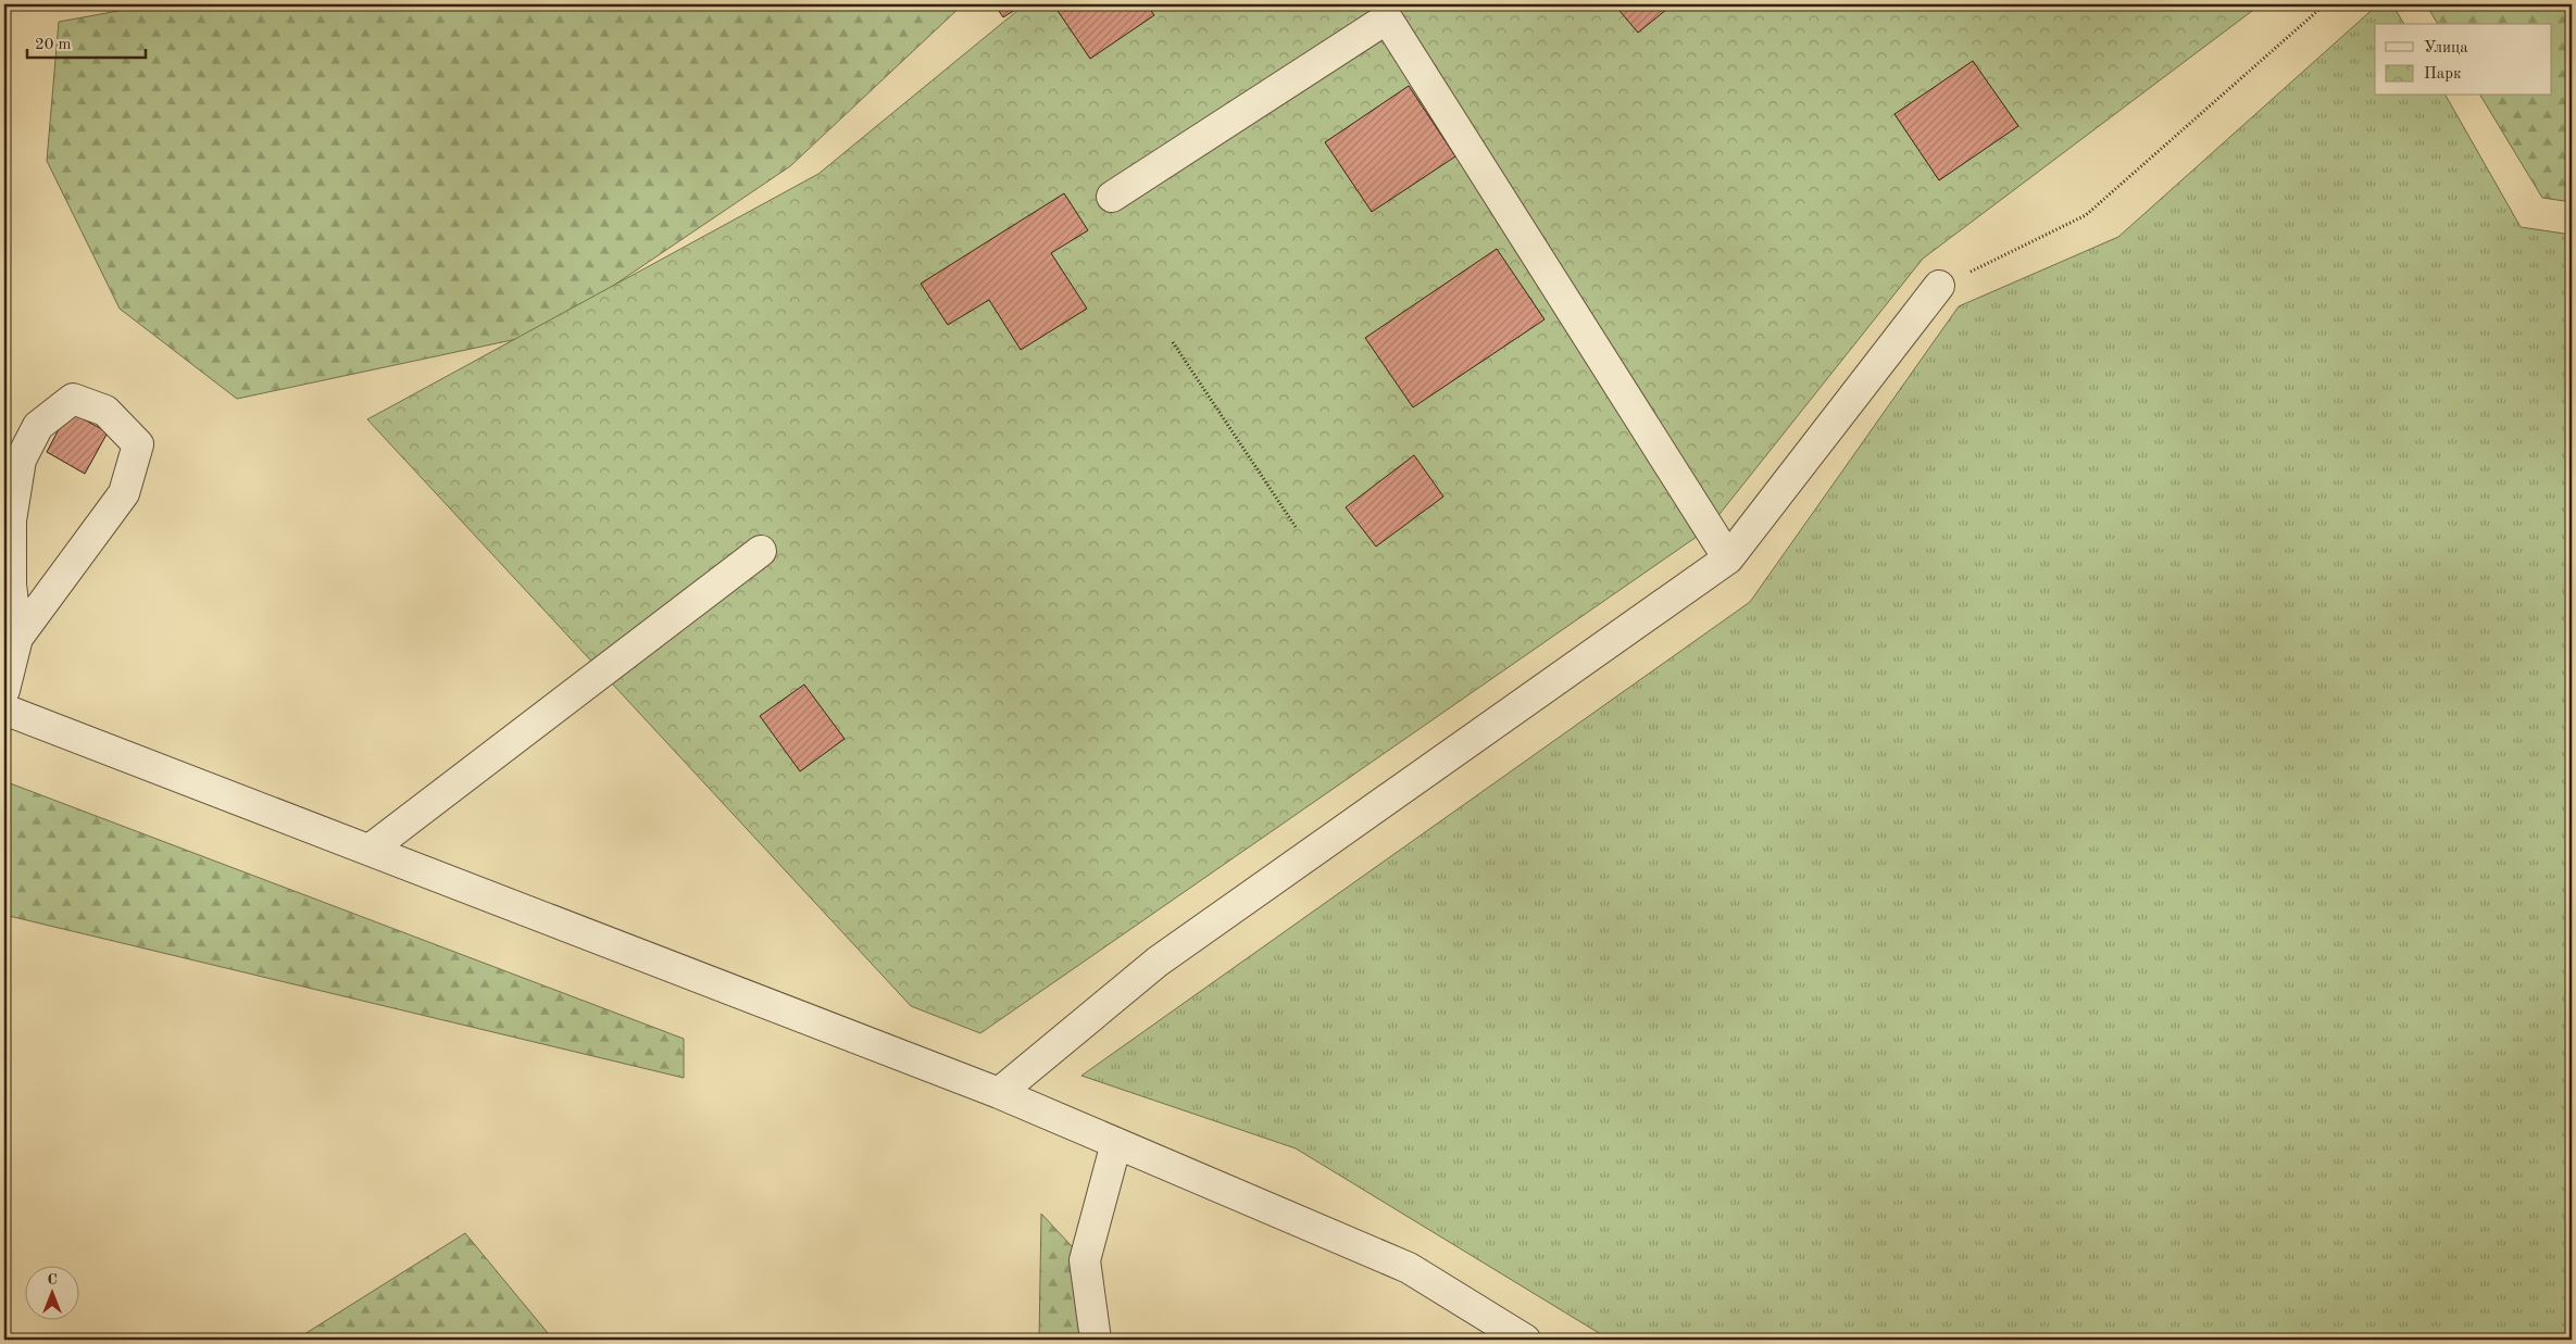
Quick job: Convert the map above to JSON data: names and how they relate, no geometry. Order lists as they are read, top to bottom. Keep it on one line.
{"legend":["Улица","Парк"],"scale_bar":"20 m","north":"top"}
